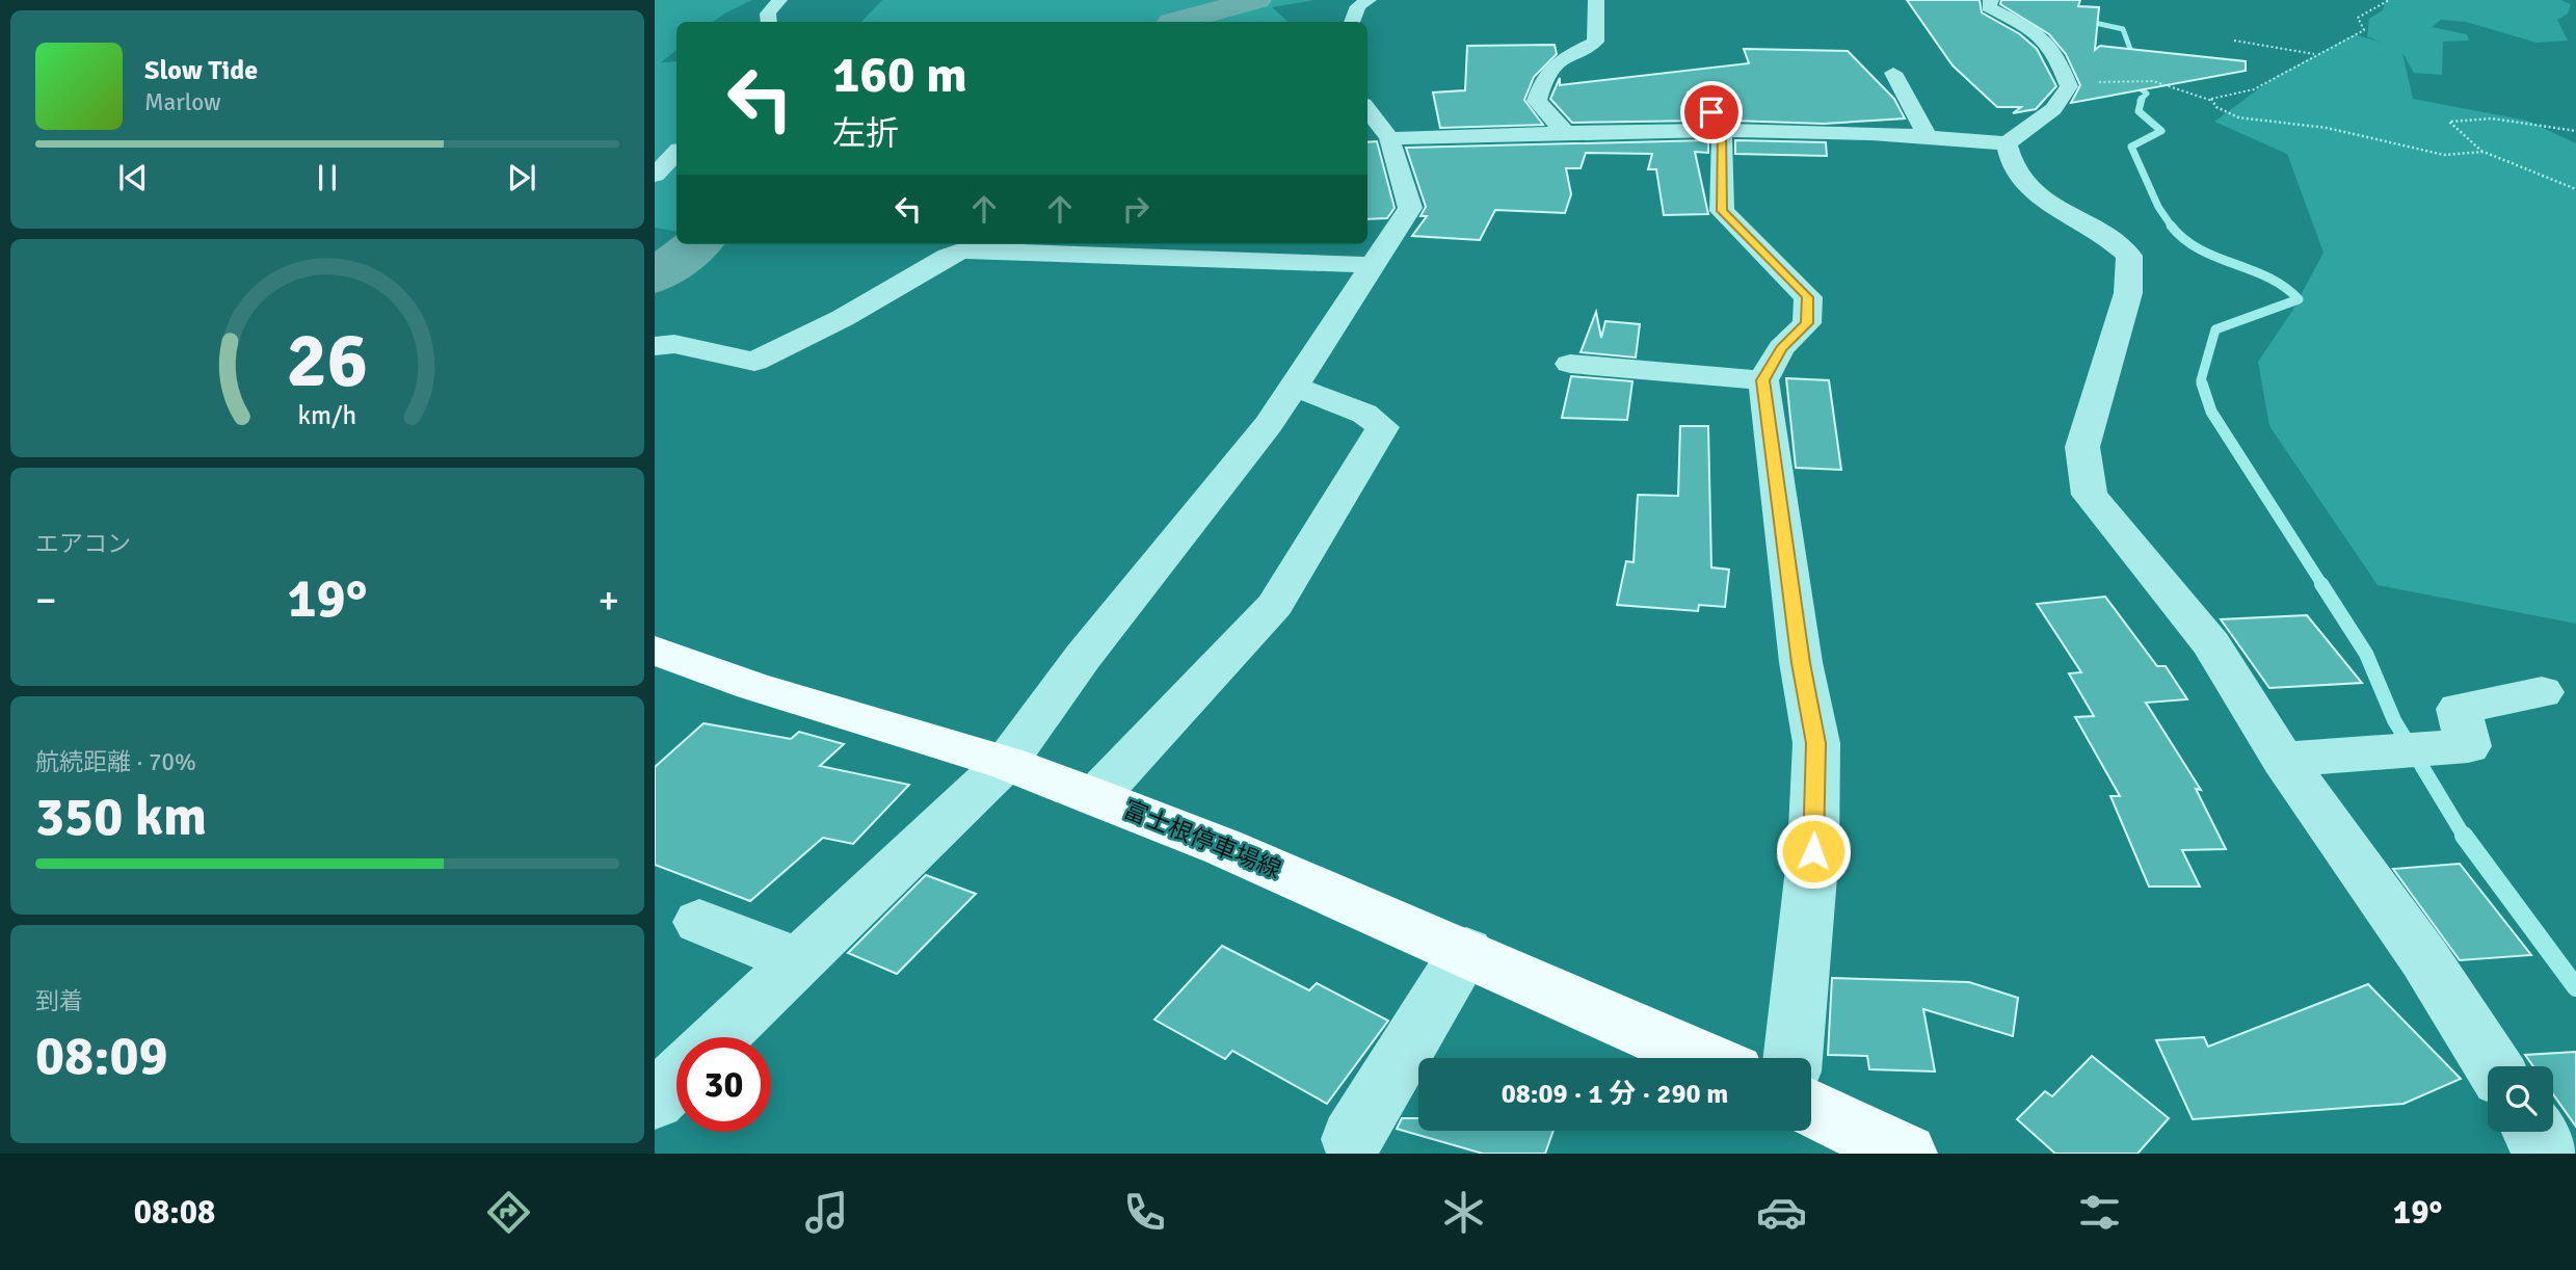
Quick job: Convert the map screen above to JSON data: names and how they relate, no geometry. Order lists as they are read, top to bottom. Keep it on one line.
{"streets":{"main road":["富士根停車場線"]},"page":{"turn":["160 m","左折"],"song":["Slow Tide","Marlow"],"tile":["エアコン",["航続距離 · 70%","350 km"],["到着","08:09"]],"heat":["−","19°","+"],"limit":"30","trip":"08:09 · 1 分 · 290 m","tabs":["08:08","19°"],"gauge":["26","km/h"]}}
